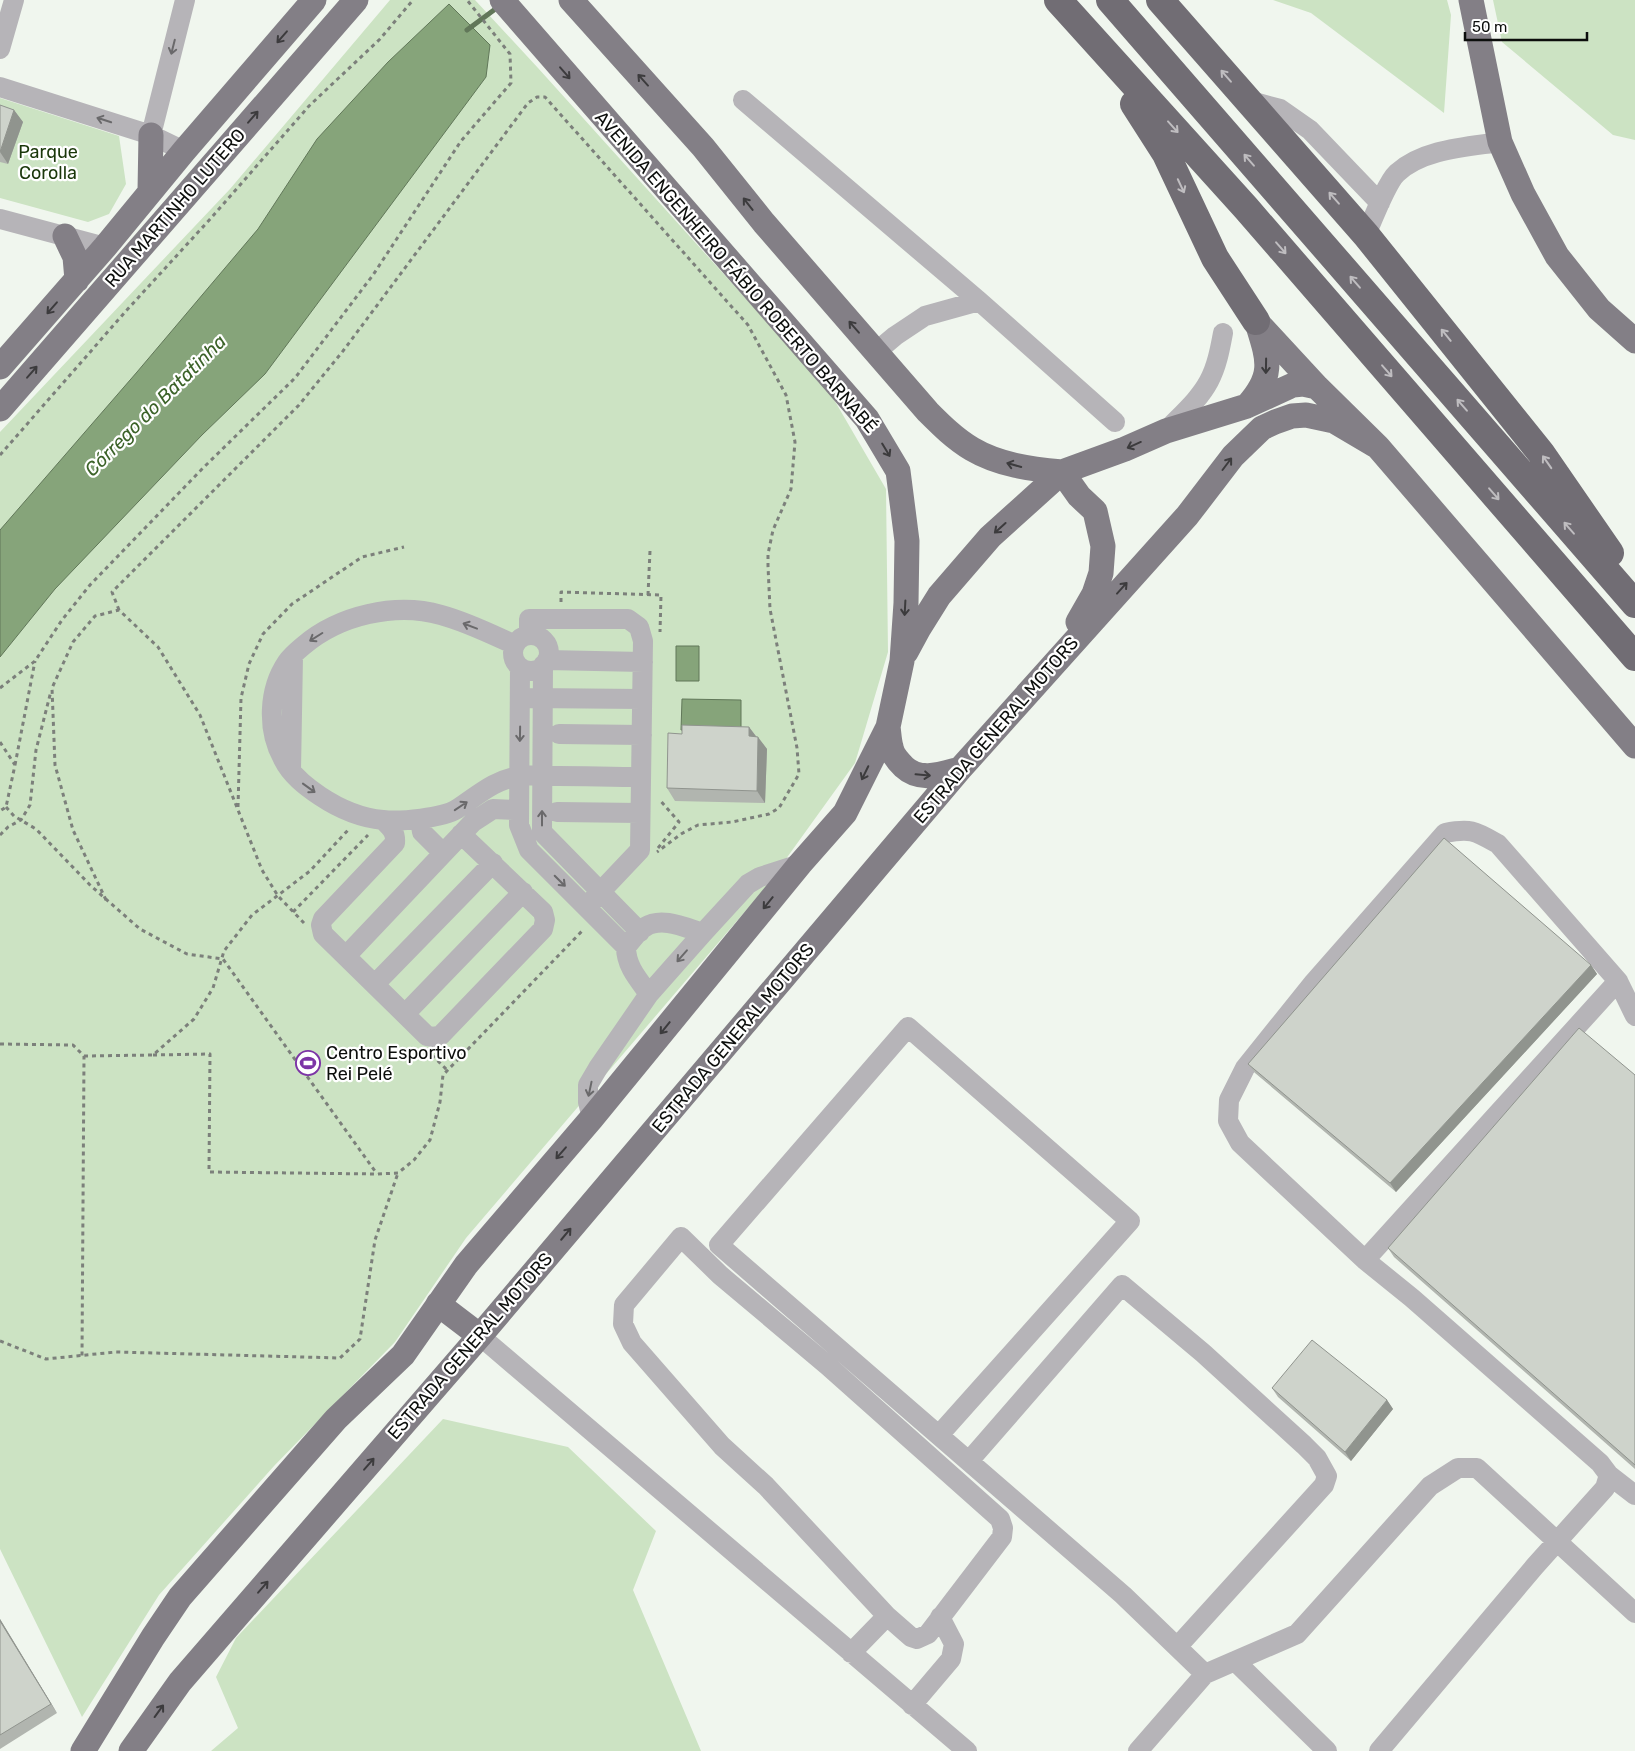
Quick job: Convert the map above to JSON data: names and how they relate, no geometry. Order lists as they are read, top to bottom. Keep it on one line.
{"streets":{"main road":["RUA MARTINHO LUTERO","AVENIDA ENGENHEIRO FÁBIO ROBERTO BARNABÉ","ESTRADA GENERAL MOTORS"]},"water":["Córrego do Batatinha"],"parks":["Parque Corolla"],"places":{"sports":["Centro Esportivo Rei Pelé"]},"scale_bar":"50 m"}
